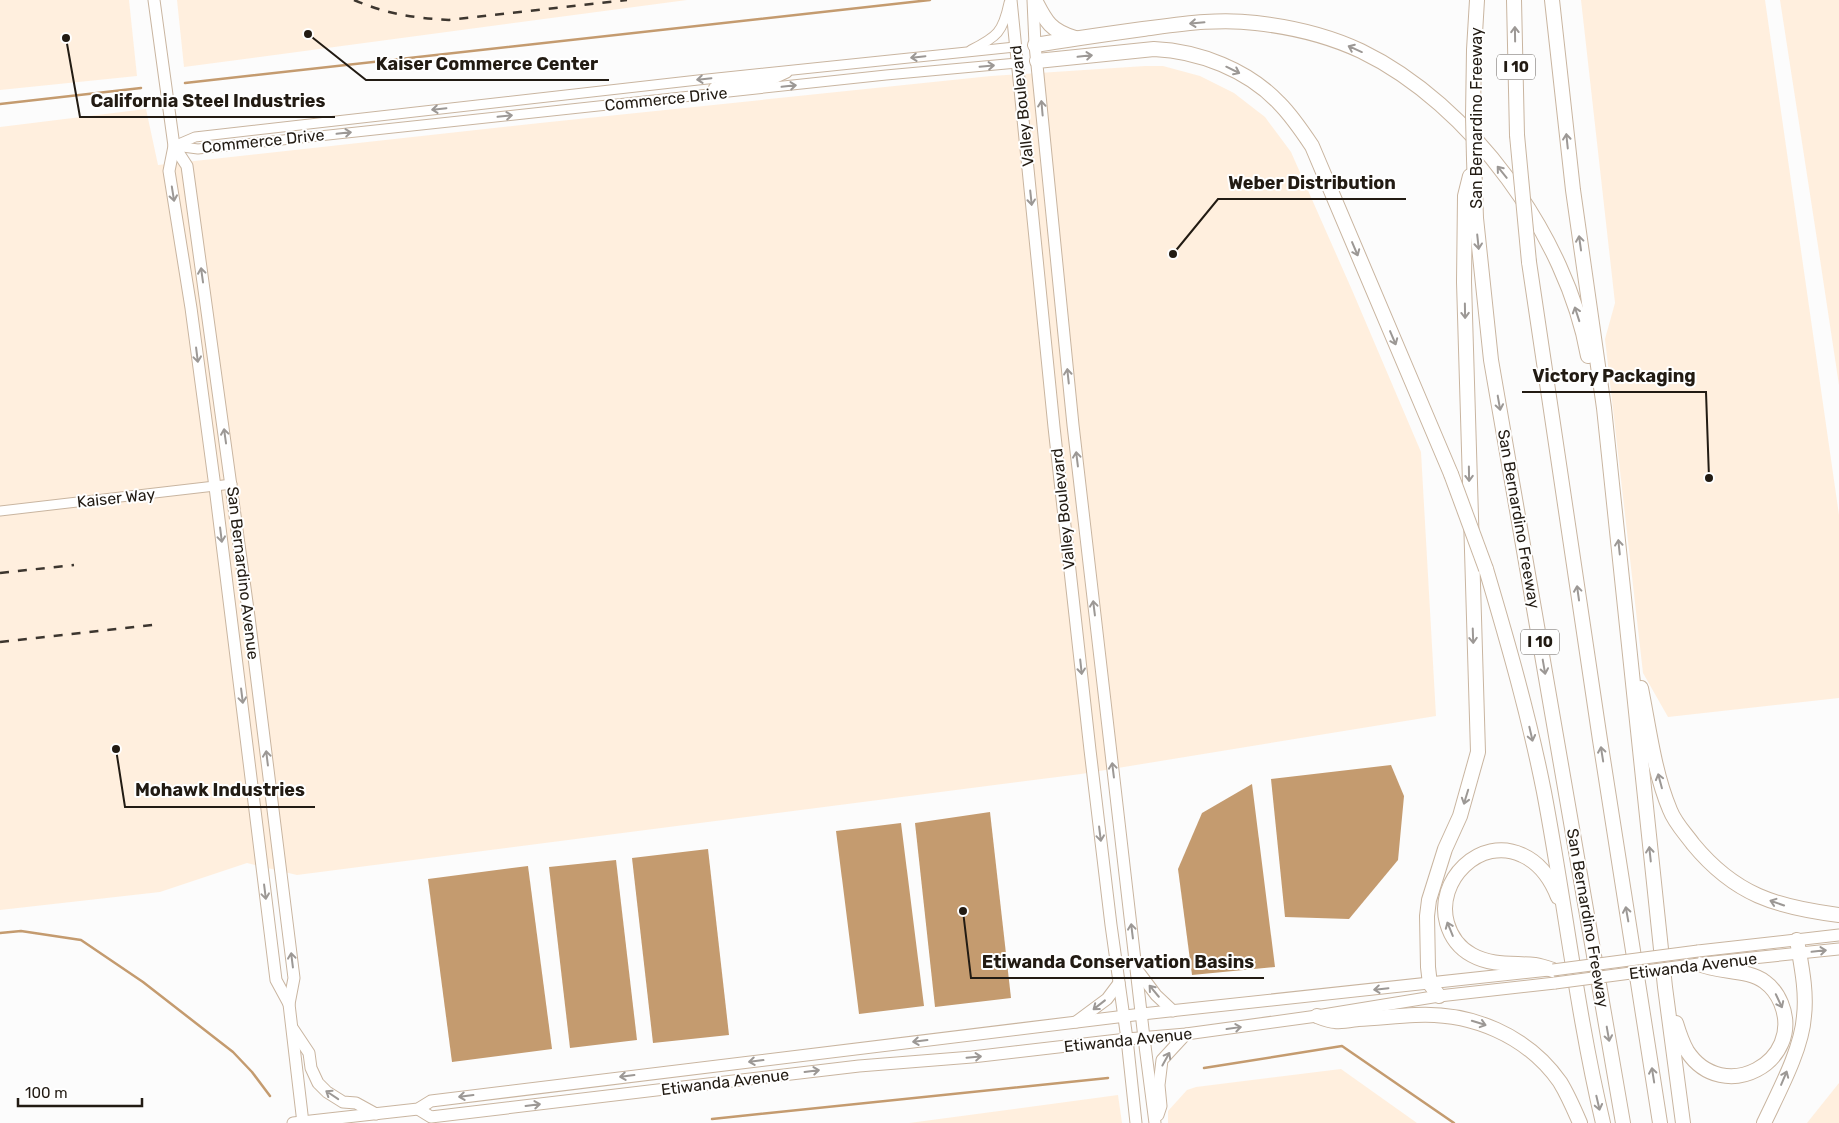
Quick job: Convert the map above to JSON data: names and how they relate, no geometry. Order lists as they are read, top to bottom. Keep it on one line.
{"streets":{"highway":["I 10","San Bernardino Freeway"],"main road":["Commerce Drive","Valley Boulevard","San Bernardino Avenue","Etiwanda Avenue"],"street":["Kaiser Way"]},"crossings":[["Commerce Drive","Valley Boulevard"],["Commerce Drive","San Bernardino Avenue"],["Valley Boulevard","Etiwanda Avenue"],["Kaiser Way","San Bernardino Avenue"],["San Bernardino Avenue","Etiwanda Avenue"]],"places":["Kaiser Commerce Center","California Steel Industries","Weber Distribution","Victory Packaging","Mohawk Industries","Etiwanda Conservation Basins"],"scale_bar":"100 m"}
